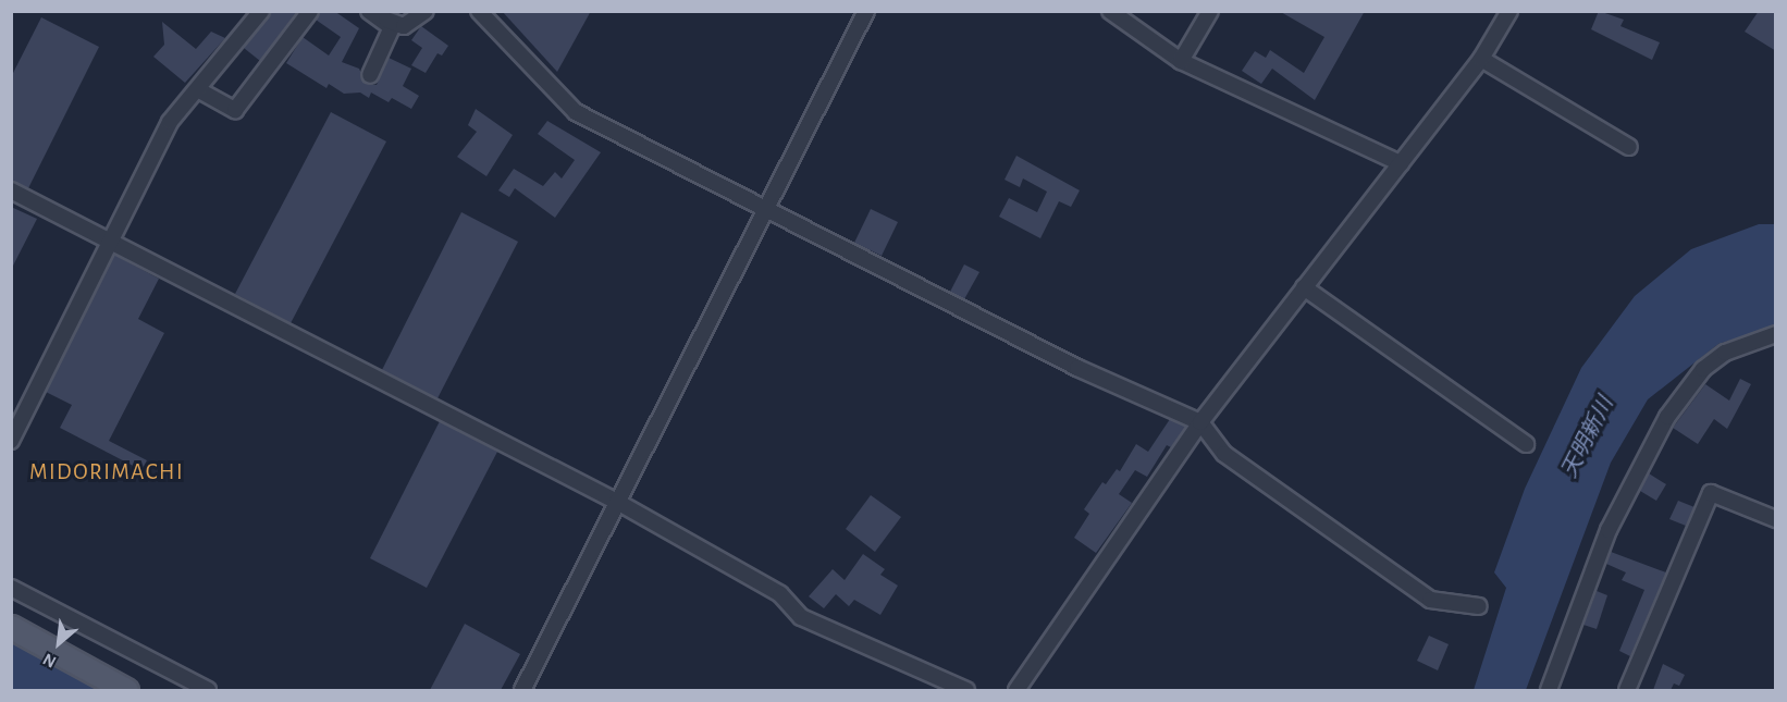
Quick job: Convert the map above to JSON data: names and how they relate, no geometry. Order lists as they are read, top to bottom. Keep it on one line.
{"districts":["MIDORIMACHI"],"water":["天明新川"],"north":"bottom left"}
